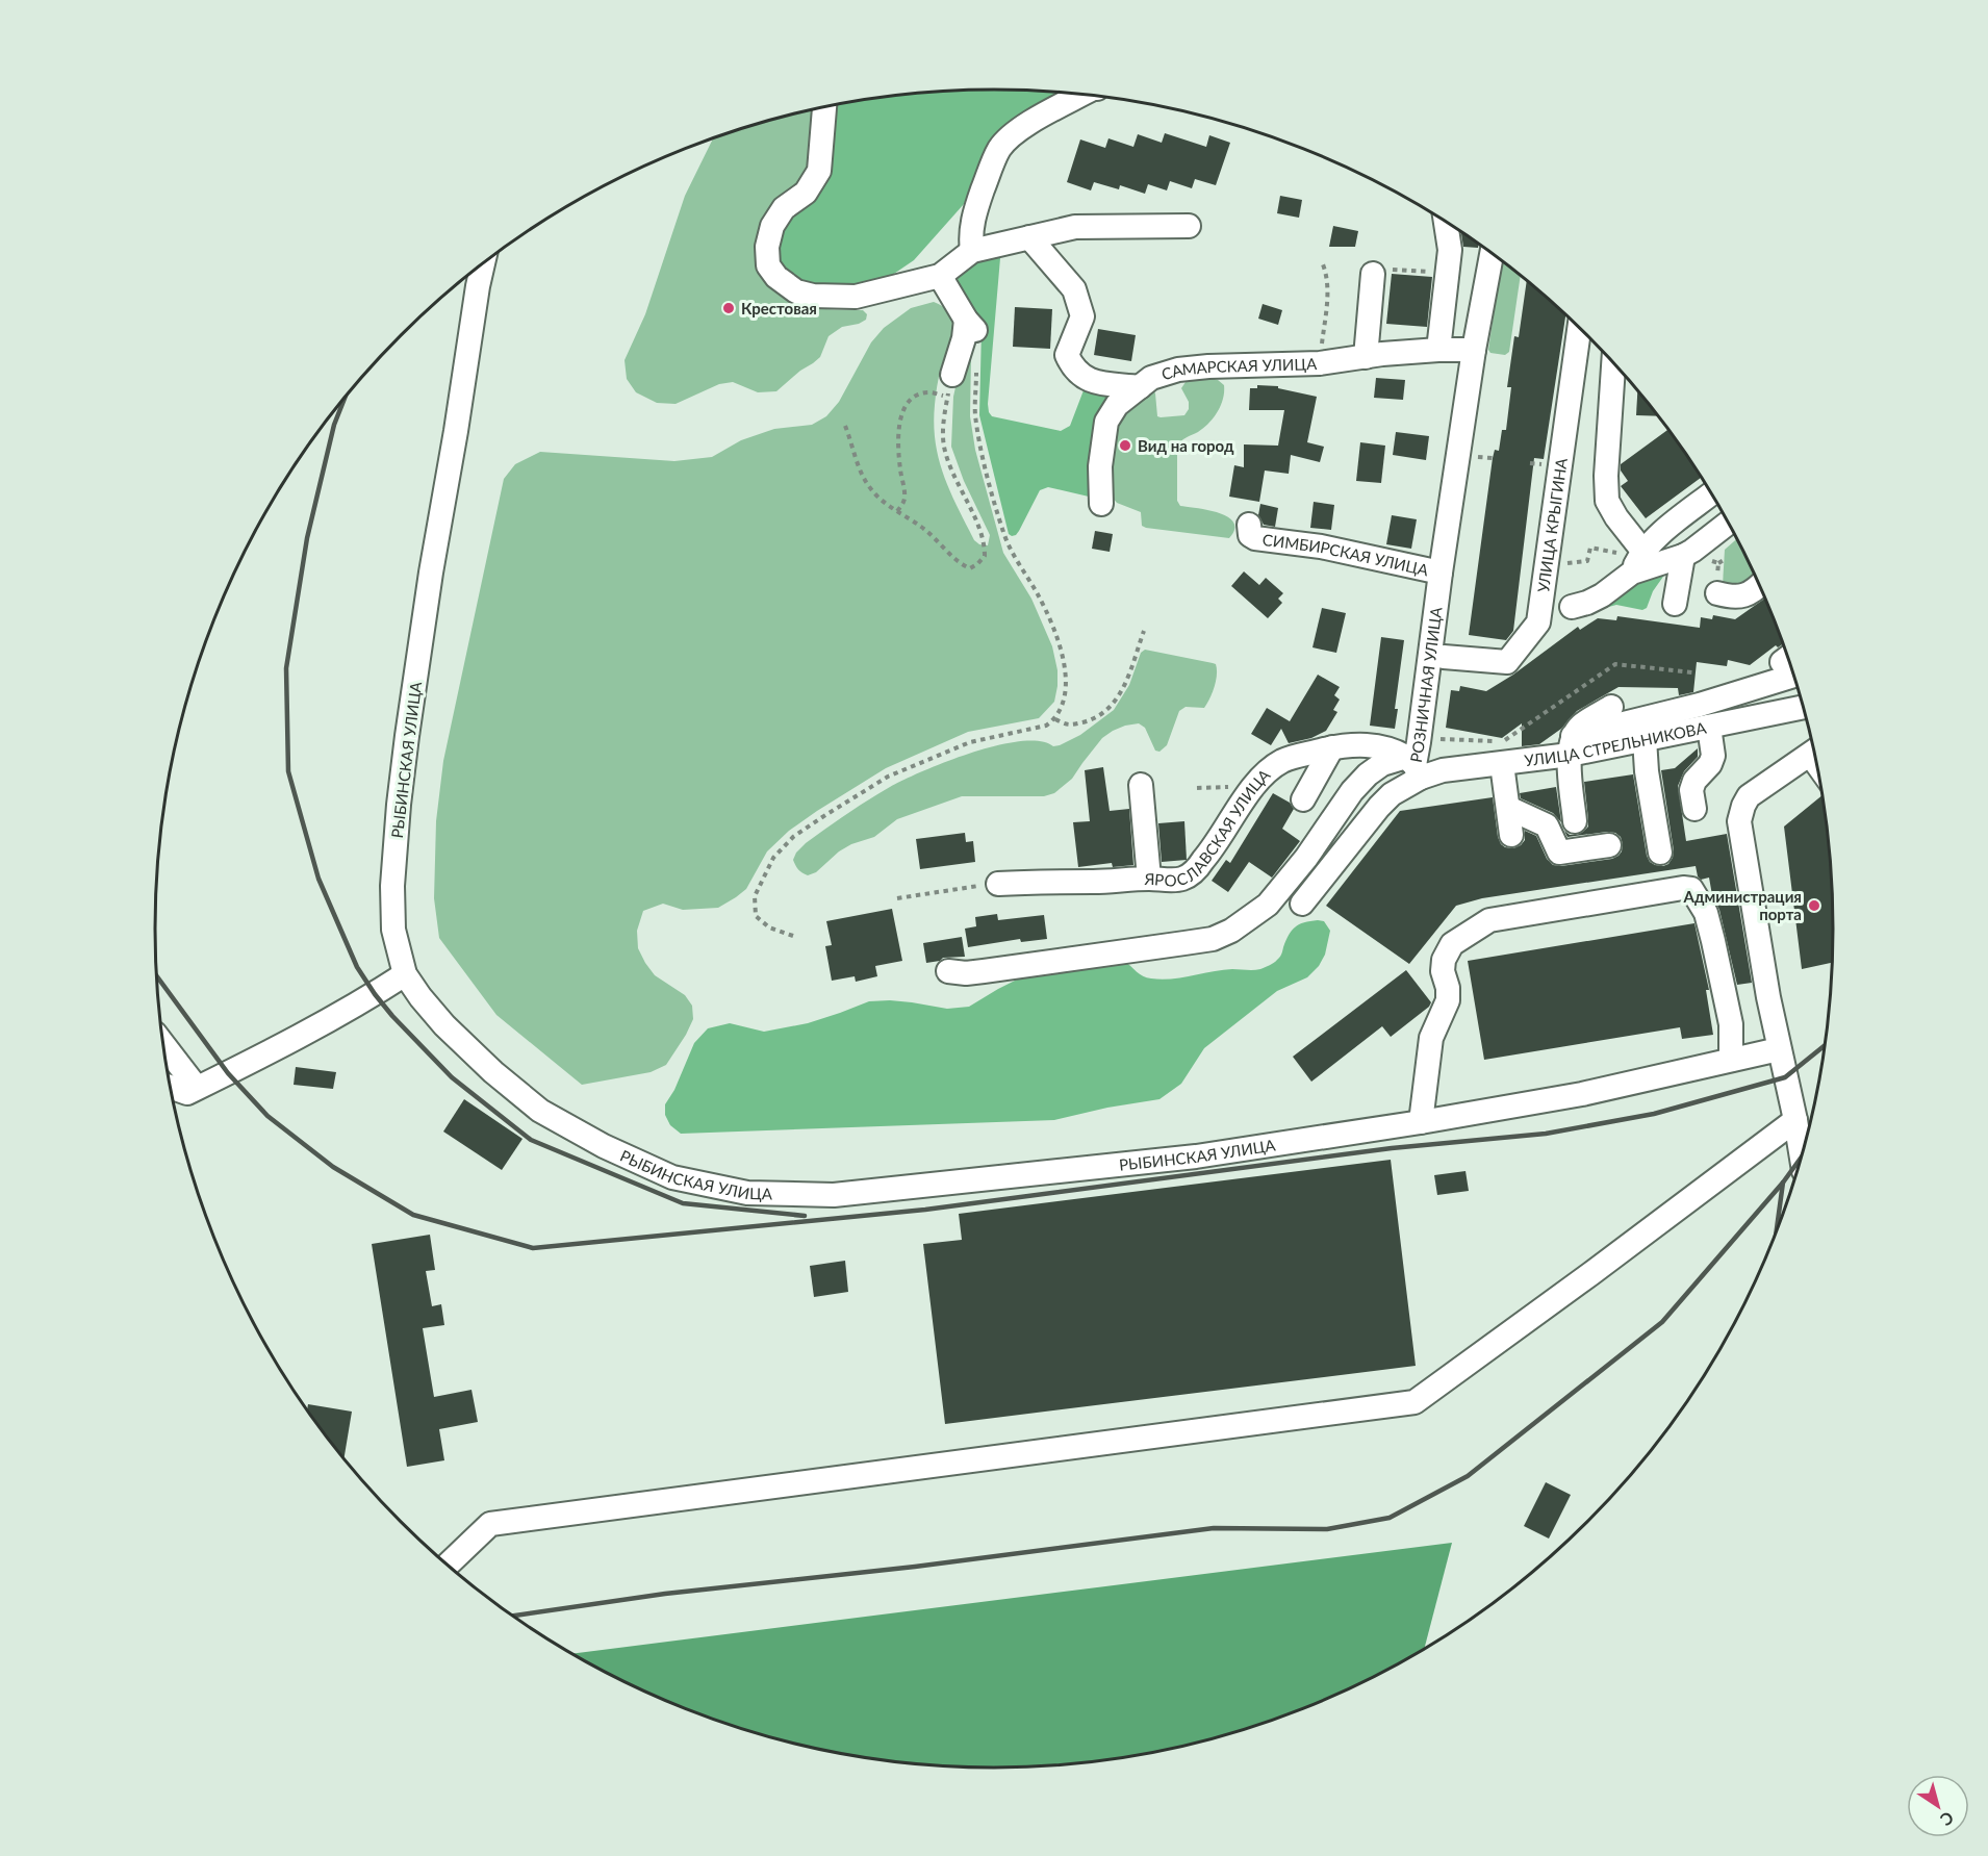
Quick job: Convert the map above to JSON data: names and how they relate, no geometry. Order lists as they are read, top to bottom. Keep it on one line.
{"streets":{"street":["САМАРСКАЯ УЛИЦА","УЛИЦА КРЫГИНА","СИМБИРСКАЯ УЛИЦА","РОЗНИЧНАЯ УЛИЦА","УЛИЦА СТРЕЛЬНИКОВА","РЫБИНСКАЯ УЛИЦА","ЯРОСЛАВСКАЯ УЛИЦА"]},"crossings":[["САМАРСКАЯ УЛИЦА","РОЗНИЧНАЯ УЛИЦА"],["СИМБИРСКАЯ УЛИЦА","РОЗНИЧНАЯ УЛИЦА"],["РОЗНИЧНАЯ УЛИЦА","УЛИЦА СТРЕЛЬНИКОВА"],["РОЗНИЧНАЯ УЛИЦА","ЯРОСЛАВСКАЯ УЛИЦА"],["УЛИЦА СТРЕЛЬНИКОВА","ЯРОСЛАВСКАЯ УЛИЦА"]],"places":["Крестовая","Вид на город","Администрация порта"],"north":"bottom right"}
